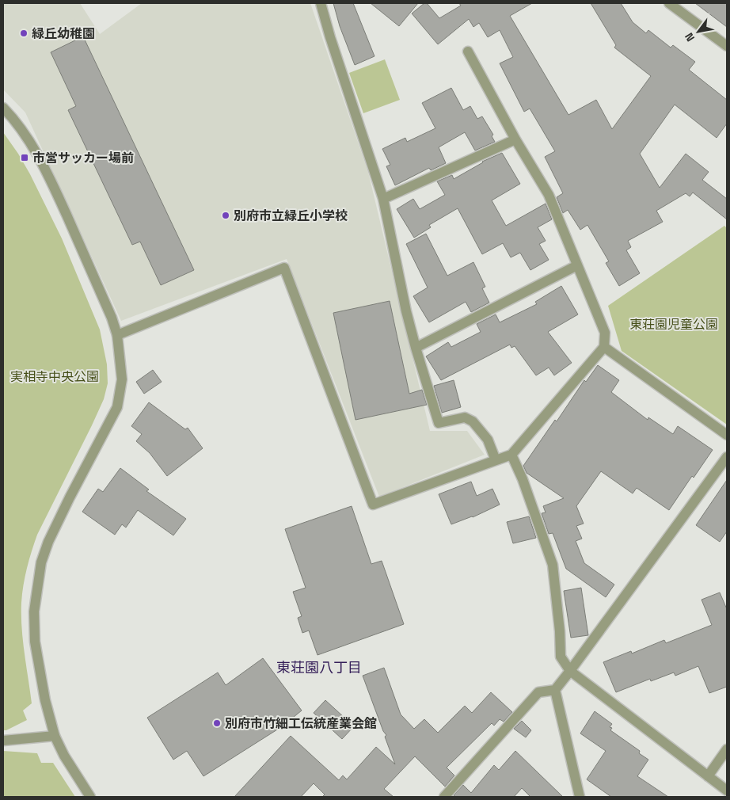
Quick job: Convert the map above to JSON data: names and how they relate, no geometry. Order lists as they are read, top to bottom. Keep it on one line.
{"districts":["東荘園八丁目"],"parks":["東荘園児童公園","実相寺中央公園"],"places":{"other":["緑丘幼稚園","別府市立緑丘小学校","別府市竹細工伝統産業会館"],"transit":["市営サッカー場前"]},"north":"bottom left"}
